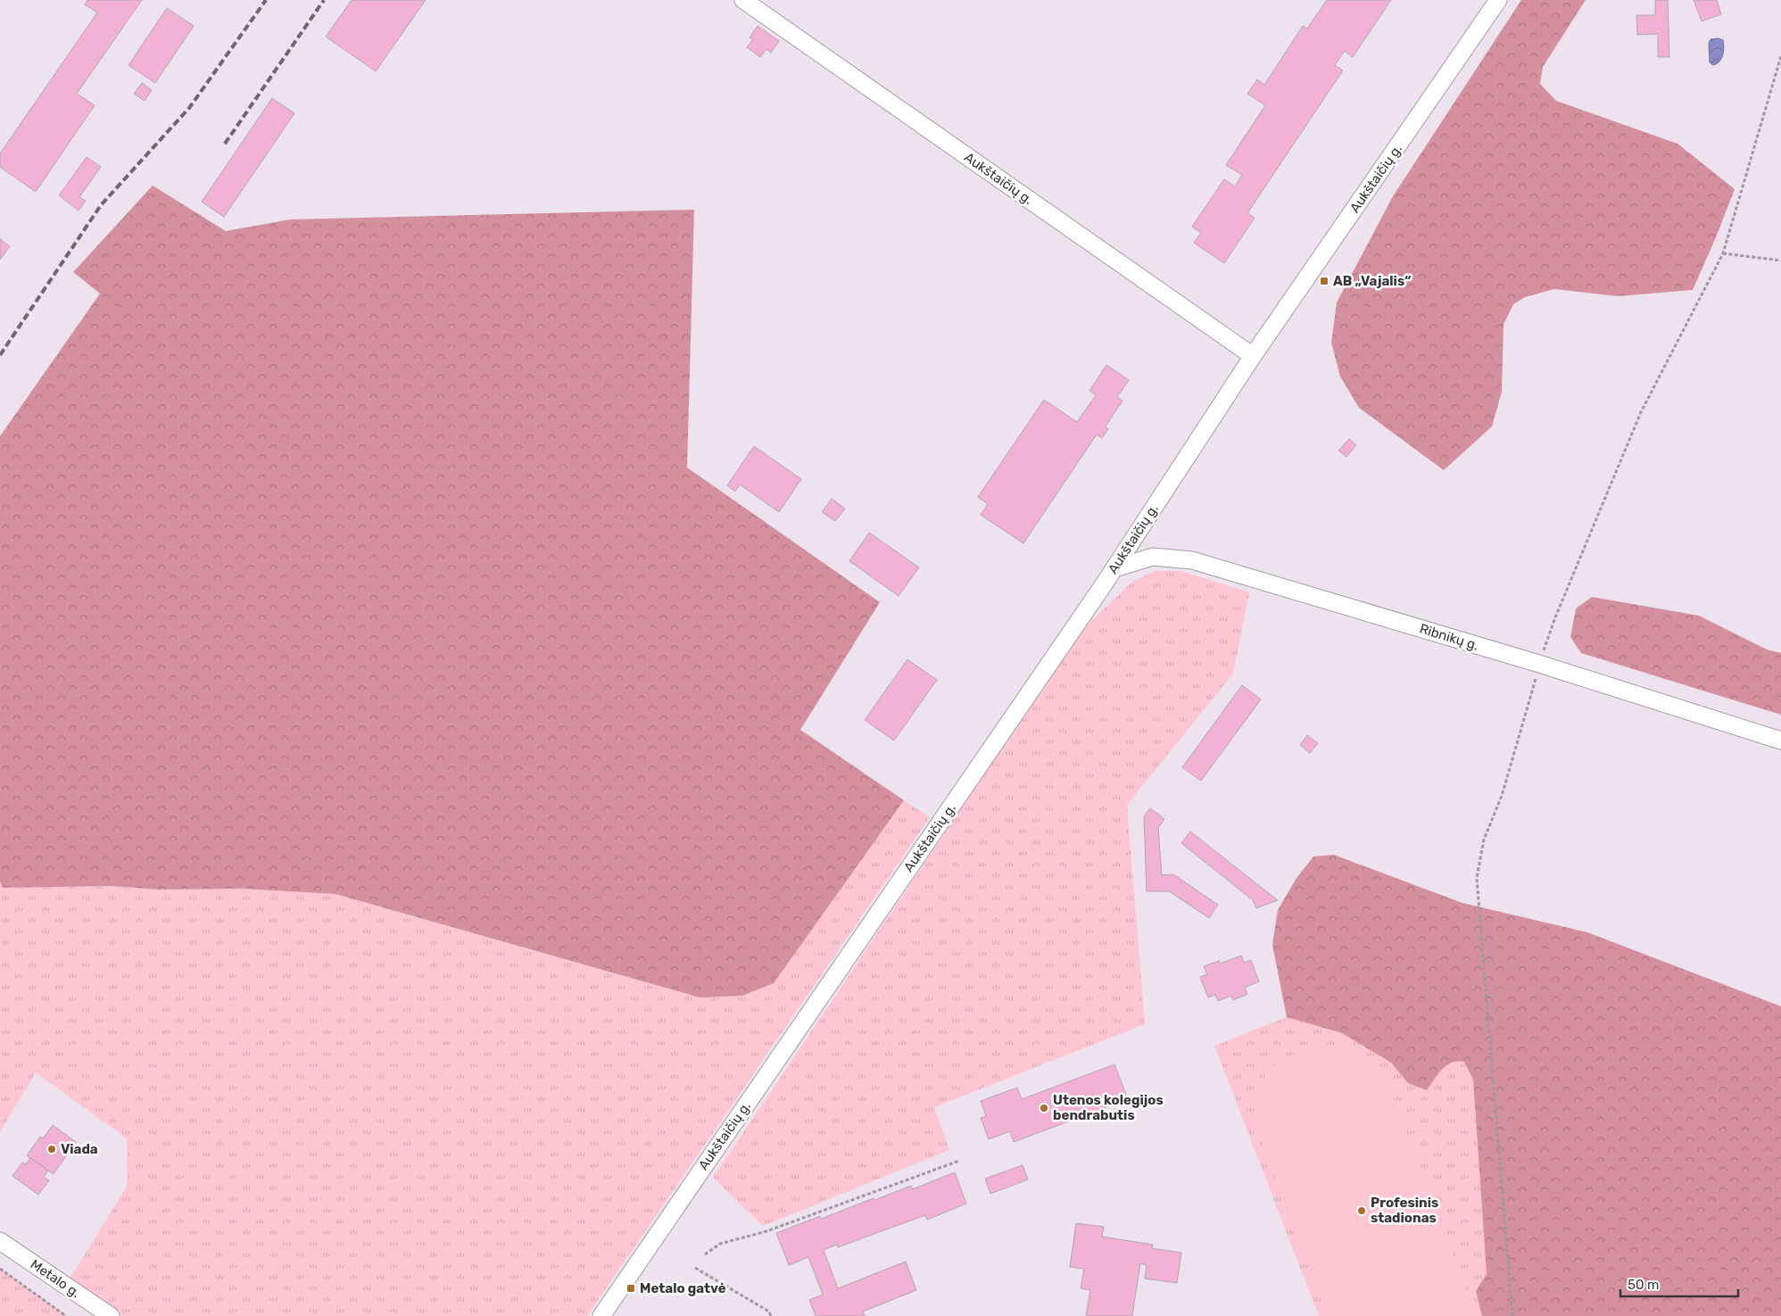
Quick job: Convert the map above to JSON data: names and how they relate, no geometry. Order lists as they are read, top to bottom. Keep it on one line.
{"streets":{"street":["Aukštaičių g.","Ribnikų g.","Metalo g."]},"crossings":[["Aukštaičių g.","Ribnikų g."]],"places":{"transit":["AB „Vajalis“","Metalo gatvė"],"other":["Utenos kolegijos bendrabutis","Viada","Profesinis stadionas"]},"scale_bar":"50 m"}
